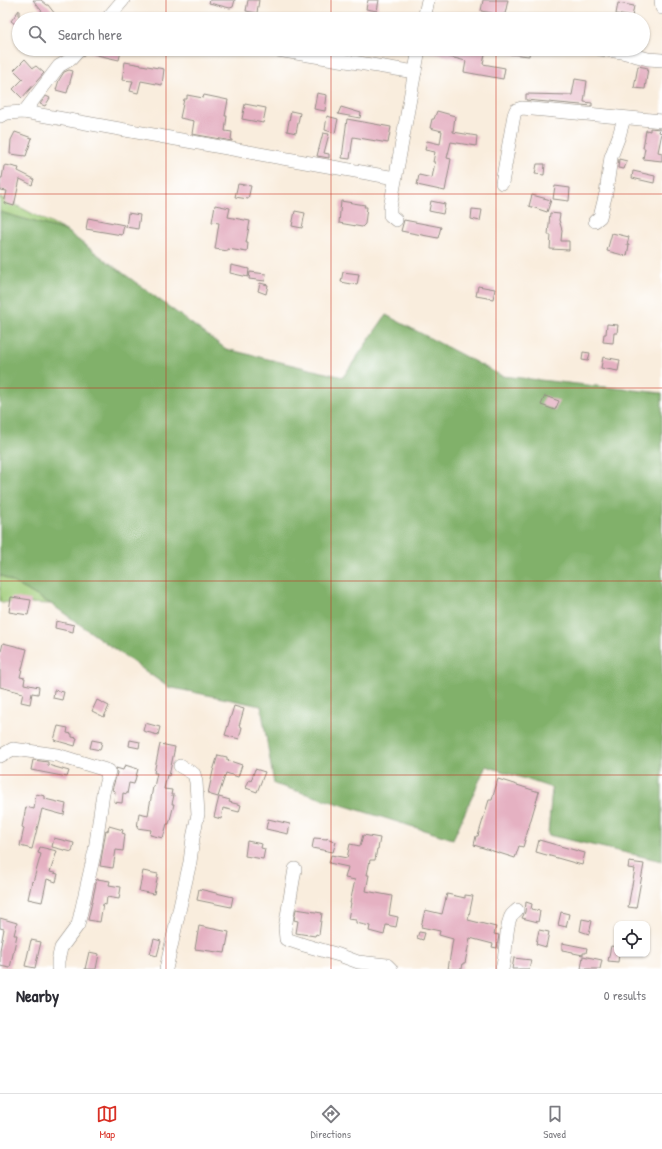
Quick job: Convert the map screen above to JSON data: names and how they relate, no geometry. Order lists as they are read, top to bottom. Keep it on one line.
{"page":{"search":"Search here","heading":["Nearby","0 results"],"nav":["Map","Directions","Saved"]}}
